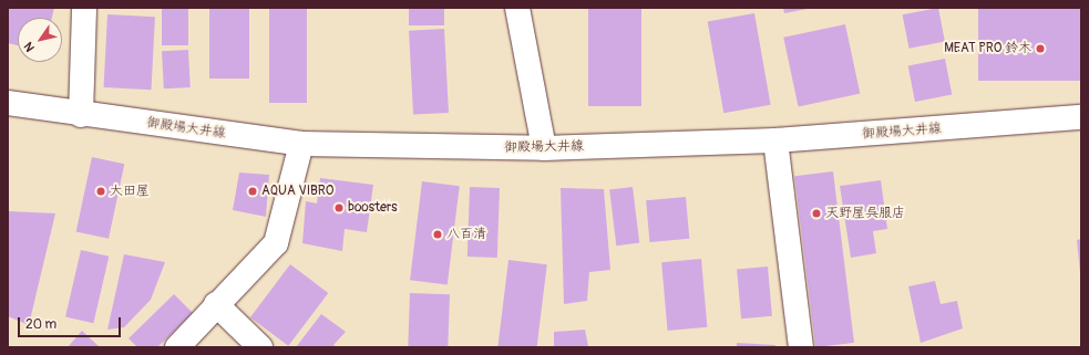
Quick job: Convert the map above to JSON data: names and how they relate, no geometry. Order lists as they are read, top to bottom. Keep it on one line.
{"streets":{"main road":["御殿場大井線"]},"places":["MEAT PRO 鈴木","大田屋","AQUA VIBRO","boosters","天野屋呉服店","八百清"],"scale_bar":"20 m","north":"bottom left"}
